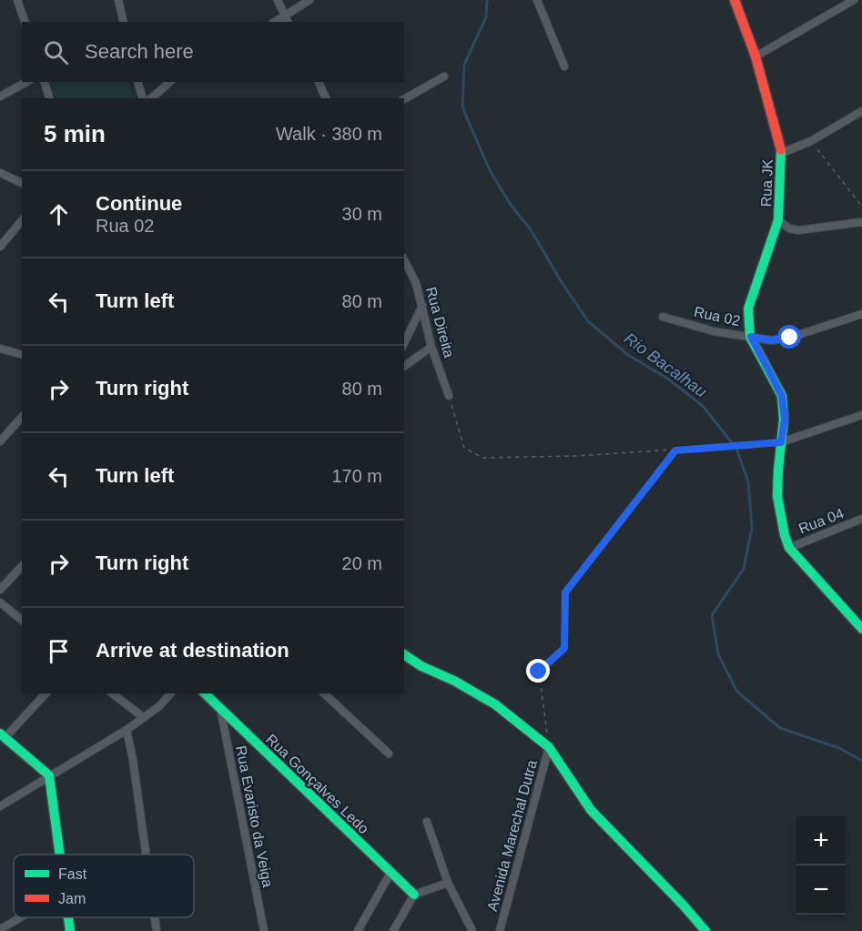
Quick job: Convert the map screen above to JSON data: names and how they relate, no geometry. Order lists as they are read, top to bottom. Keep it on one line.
{"streets":{"street":["Rua JK","Rua 02","Rua Direita","Rua 04","Rua Gonçalves Ledo","Rua Evaristo da Veiga","Avenida Marechal Dutra"]},"crossings":[["Rua JK","Rua 02"],["Rua Gonçalves Ledo","Rua Evaristo da Veiga"]],"water":["Rio Bacalhau"],"legend":["Fast","Jam"],"page":{"search":"Search here","heading":["5 min","Walk · 380 m"],"list":[["Continue","Rua 02","30 m"],["Turn left","80 m"],["Turn right","80 m"],["Turn left","170 m"],["Turn right","20 m"],"Arrive at destination"],"map_buttons":["+","−"]}}
